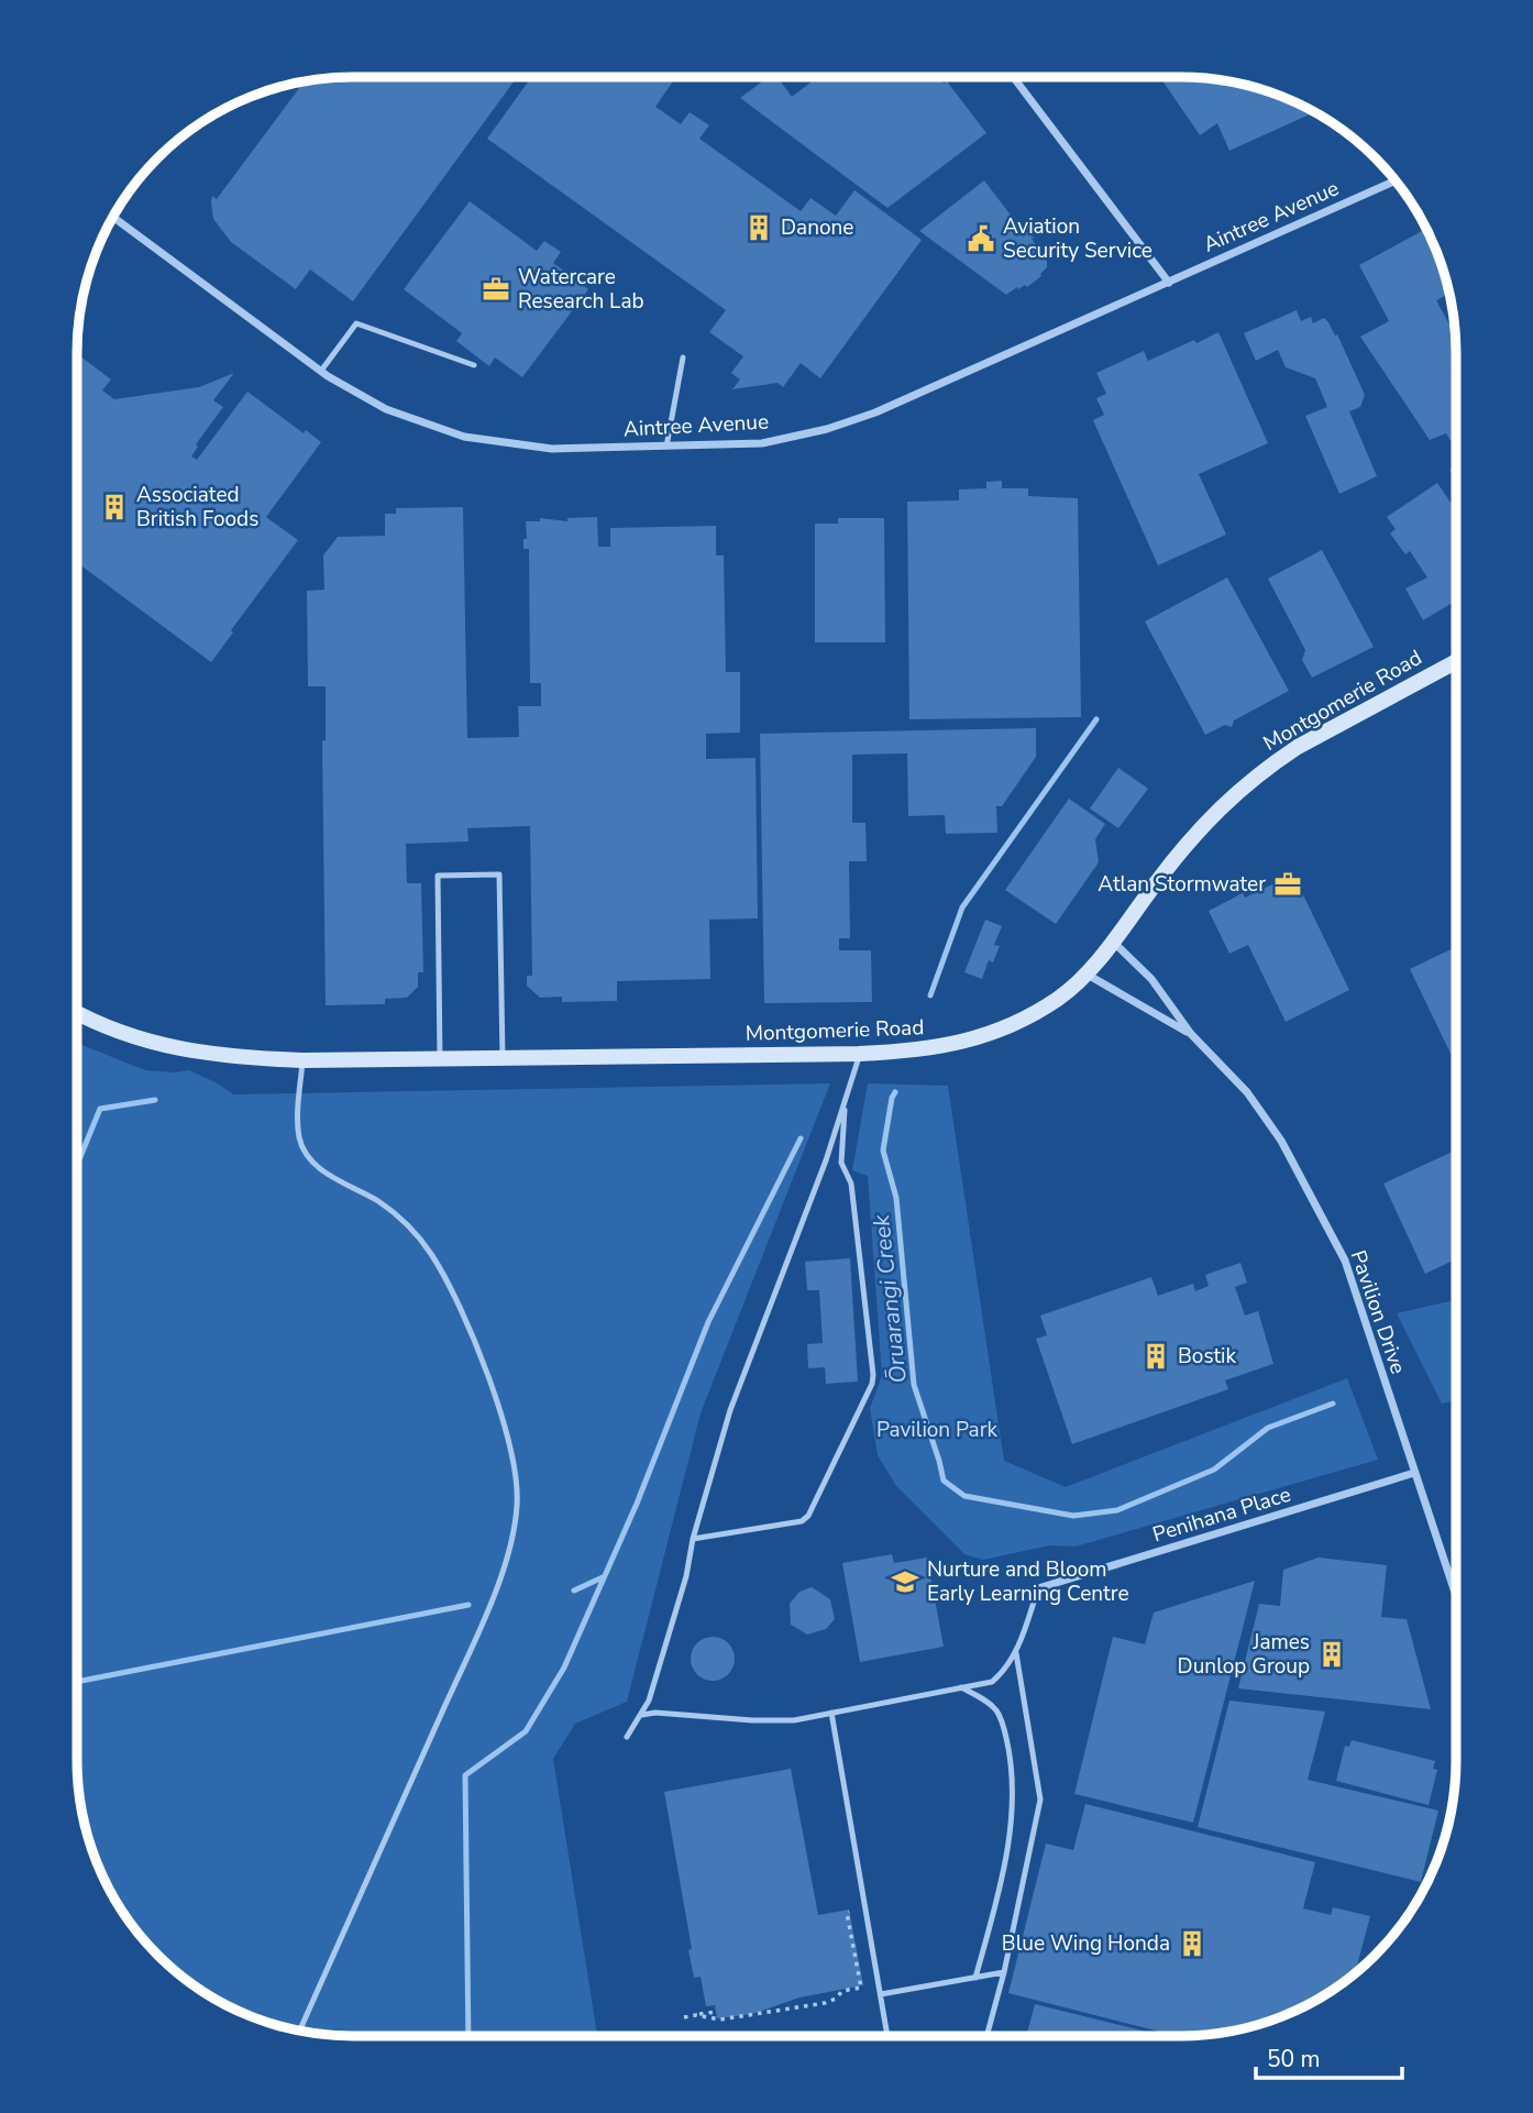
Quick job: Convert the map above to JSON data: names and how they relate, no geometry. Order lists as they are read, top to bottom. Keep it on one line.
{"streets":{"street":["Aintree Avenue","Montgomerie Road","Pavilion Drive","Penihana Place"]},"crossings":[["Montgomerie Road","Pavilion Drive"],["Pavilion Drive","Penihana Place"]],"water":["Ōruarangi Creek"],"parks":["Pavilion Park"],"places":{"building":["Danone","Associated British Foods","Bostik","James Dunlop Group","Blue Wing Honda"],"public building":["Aviation Security Service"],"office":["Watercare Research Lab","Atlan Stormwater"],"school or university":["Nurture and Bloom Early Learning Centre"]},"scale_bar":"50 m"}
